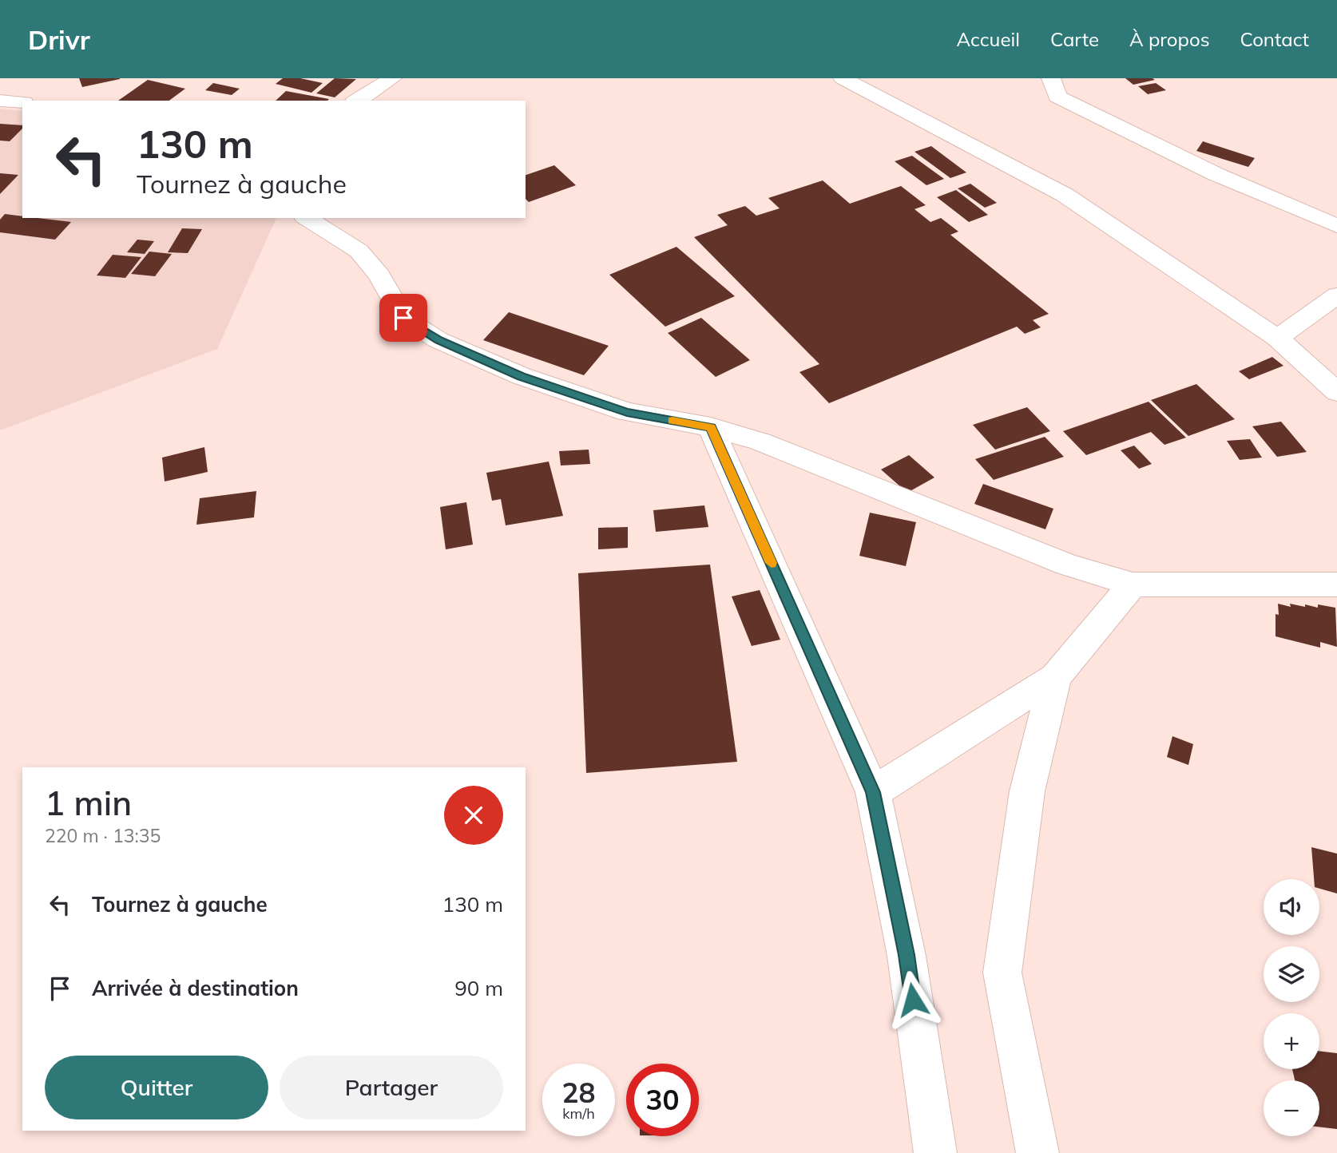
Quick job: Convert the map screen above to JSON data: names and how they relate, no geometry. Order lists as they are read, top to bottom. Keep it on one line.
{"page":{"header":"Drivr","nav":["Accueil","Carte","À propos","Contact"],"turn":["130 m","Tournez à gauche"],"heading":["1 min","220 m · 13:35"],"list":[{"name":"Tournez à gauche","value":"130 m"},{"name":"Arrivée à destination","value":"90 m"}],"map_buttons":["+","−"],"buttons":["Quitter","Partager"],"speed":"28 km/h","limit":"30"}}
